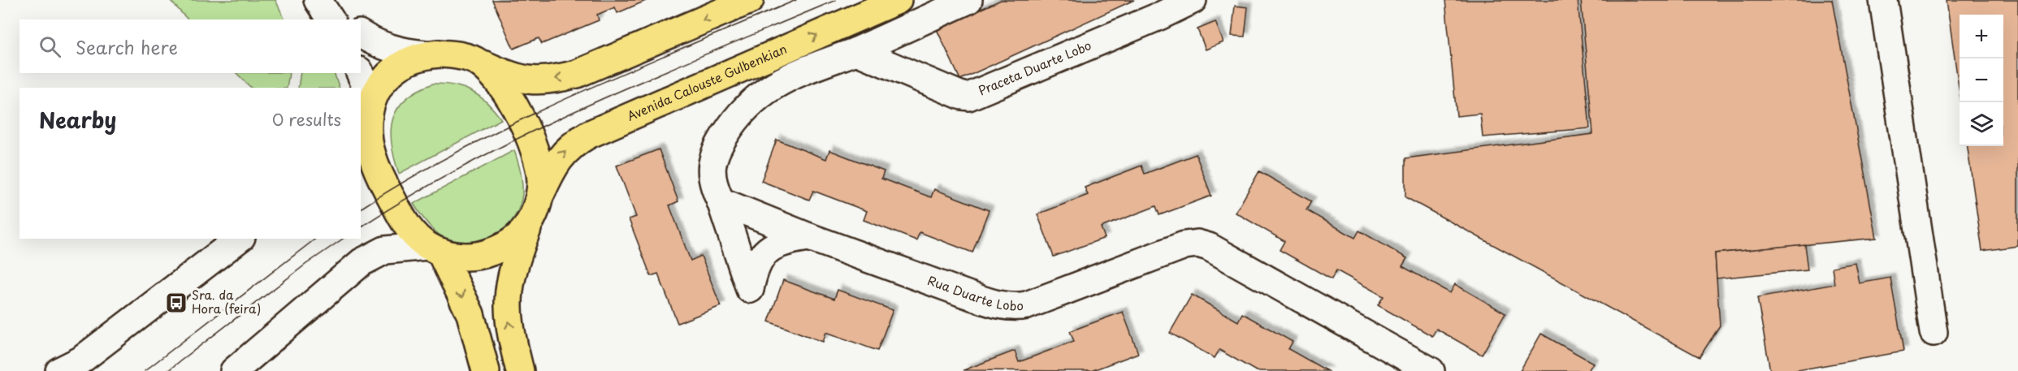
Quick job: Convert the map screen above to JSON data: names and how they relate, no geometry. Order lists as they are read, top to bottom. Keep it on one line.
{"streets":{"main road":["Avenida Calouste Gulbenkian"],"street":["Praceta Duarte Lobo","Rua Duarte Lobo"]},"places":{"bus stop":["Sra. da Hora (feira)"]},"page":{"map_buttons":["+","−"],"search":"Search here","heading":["Nearby","0 results"]}}
